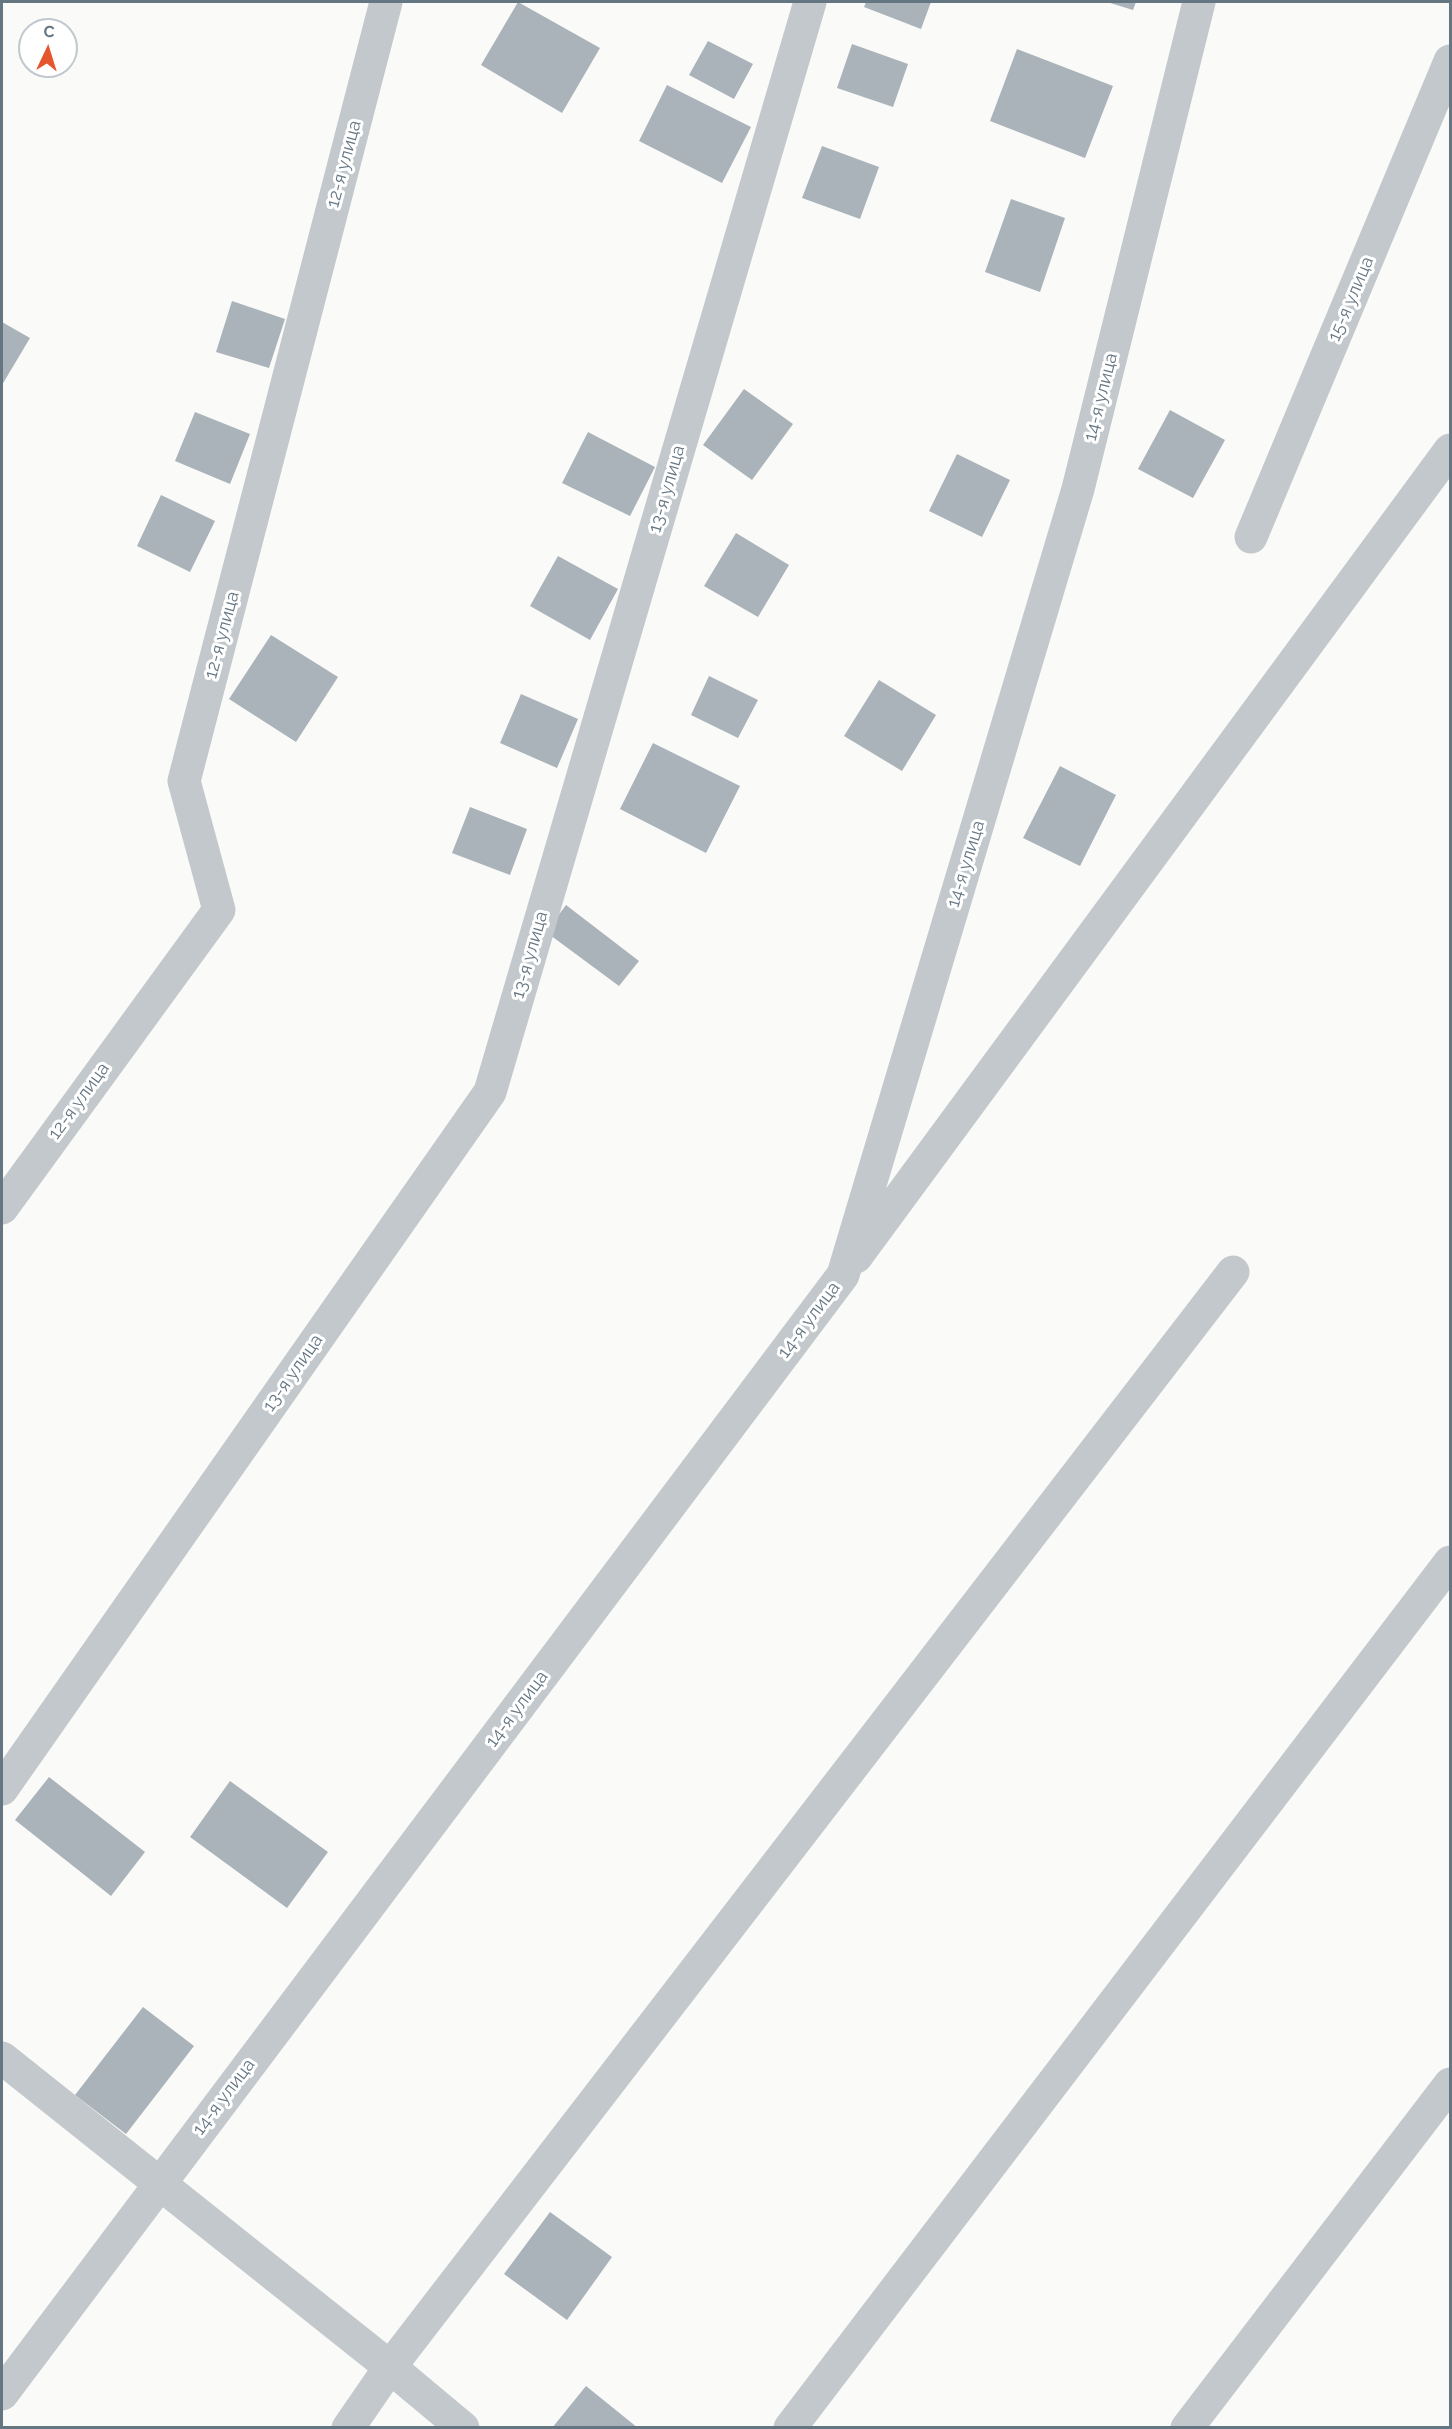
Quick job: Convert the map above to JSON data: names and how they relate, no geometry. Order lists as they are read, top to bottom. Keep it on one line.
{"streets":{"street":["12-я улица","15-я улица","14-я улица","13-я улица"]},"north":"top"}
